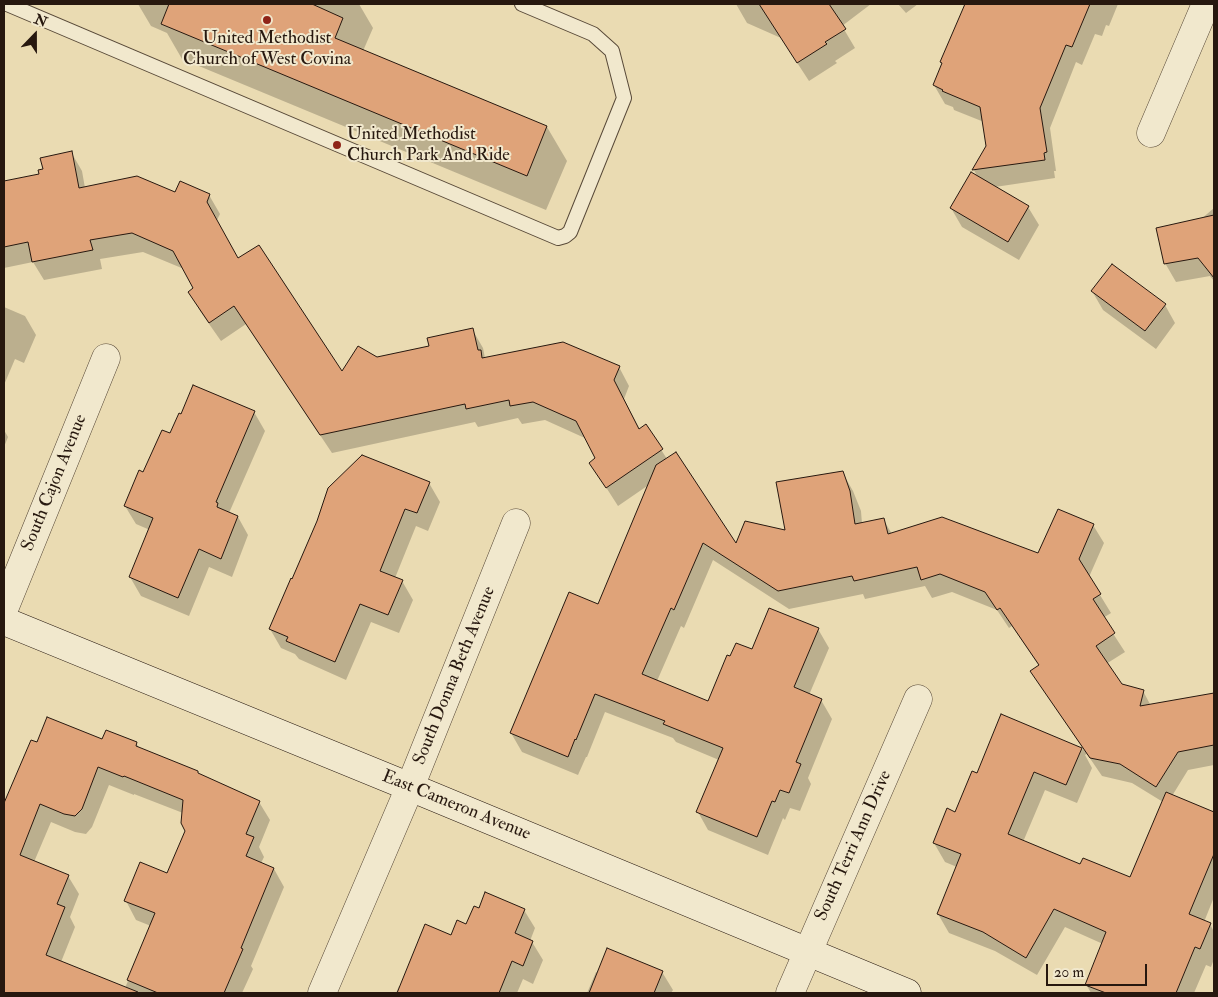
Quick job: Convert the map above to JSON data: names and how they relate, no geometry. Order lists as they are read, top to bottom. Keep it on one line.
{"streets":{"street":["South Cajon Avenue","South Donna Beth Avenue","East Cameron Avenue","South Terri Ann Drive"]},"crossings":[["South Donna Beth Avenue","East Cameron Avenue"],["East Cameron Avenue","South Terri Ann Drive"]],"places":["United Methodist Church of West Covina","United Methodist Church Park And Ride"],"scale_bar":"20 m","north":"top"}
